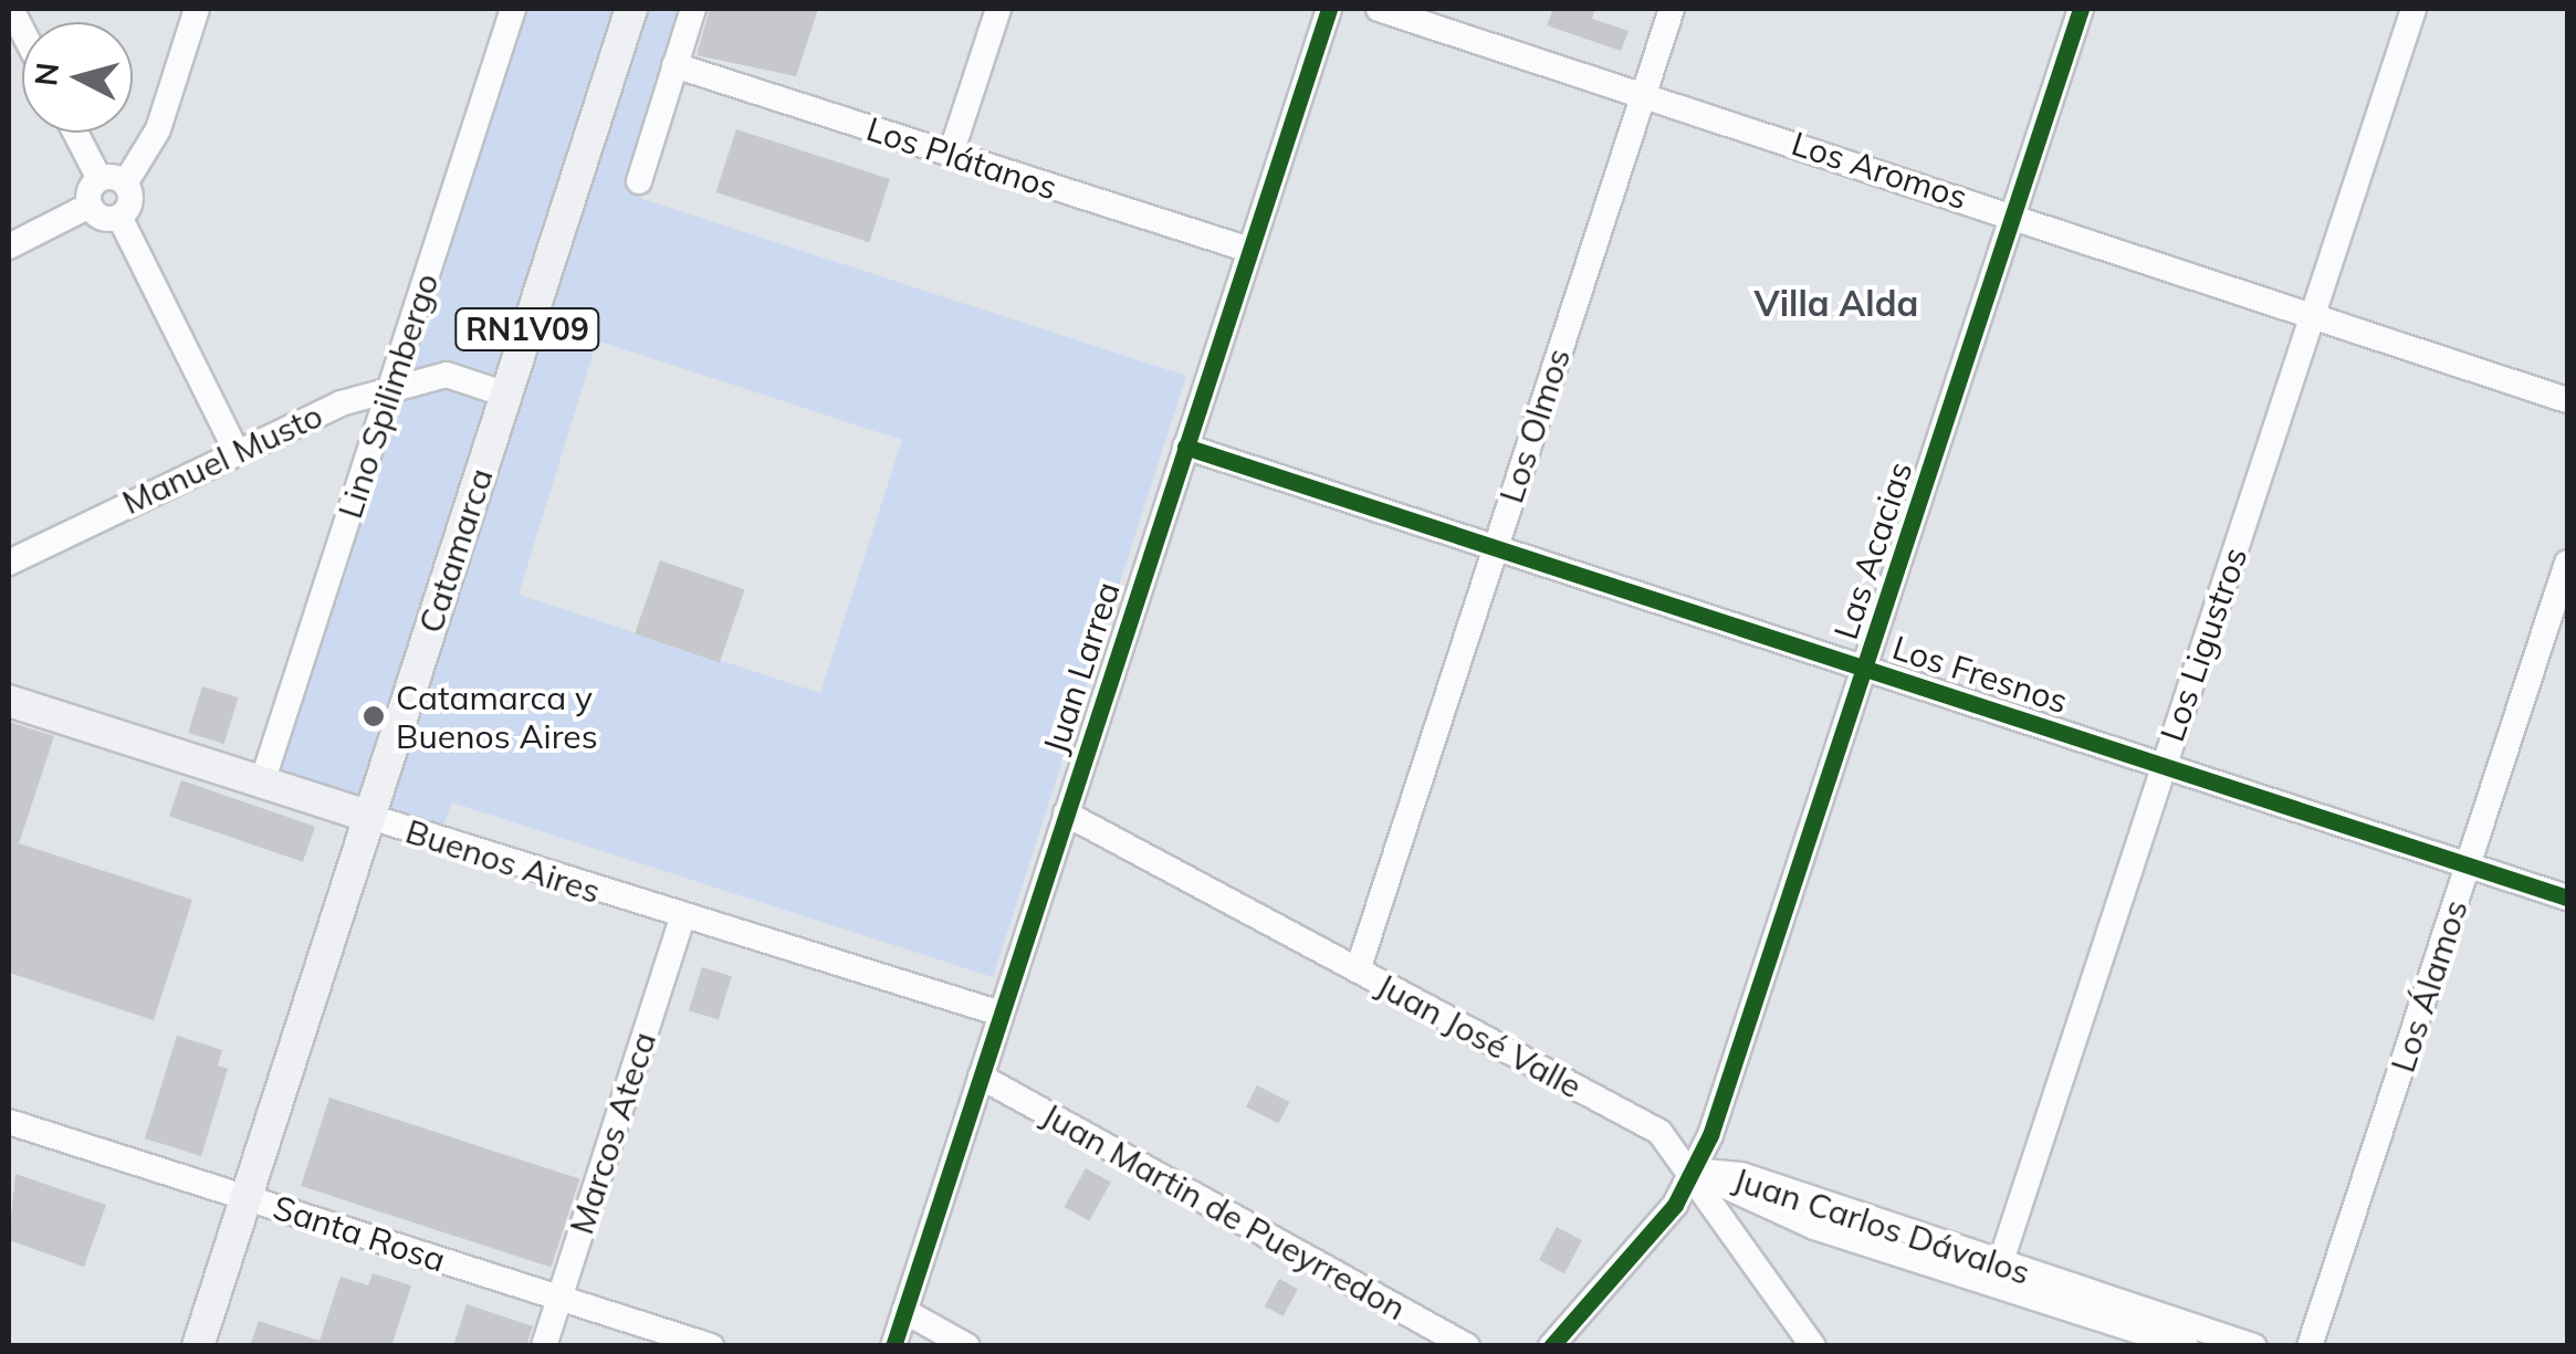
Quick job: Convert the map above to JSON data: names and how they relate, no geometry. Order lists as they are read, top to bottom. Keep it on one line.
{"streets":{"main road":["RN1V09","Catamarca","Buenos Aires"],"street":["Los Plátanos","Los Aromos","Lino Spilimbergo","Los Olmos","Manuel Musto","Las Acacias","Los Ligustros","Juan Larrea","Los Fresnos","Los Álamos","Juan José Valle","Marcos Ateca","Juan Martin de Pueyrredon","Juan Carlos Dávalos","Santa Rosa"]},"crossings":[["Los Plátanos","Juan Larrea"],["Los Aromos","Los Olmos"],["Los Aromos","Las Acacias"],["Los Aromos","Los Ligustros"],["Lino Spilimbergo","Manuel Musto"],["Lino Spilimbergo","Buenos Aires"],["Los Olmos","Los Fresnos"],["Los Olmos","Juan José Valle"],["Manuel Musto","Catamarca"],["Catamarca","Buenos Aires"],["Catamarca","Santa Rosa"],["Las Acacias","Los Fresnos"],["Las Acacias","Juan José Valle"],["Las Acacias","Juan Carlos Dávalos"],["Los Ligustros","Los Fresnos"],["Los Ligustros","Juan Carlos Dávalos"],["Juan Larrea","Los Fresnos"],["Juan Larrea","Buenos Aires"],["Juan Larrea","Juan José Valle"],["Juan Larrea","Juan Martin de Pueyrredon"],["Los Fresnos","Los Álamos"],["Buenos Aires","Marcos Ateca"],["Juan José Valle","Juan Carlos Dávalos"],["Marcos Ateca","Santa Rosa"]],"districts":["Villa Alda"],"places":["Catamarca y Buenos Aires"],"north":"left"}
